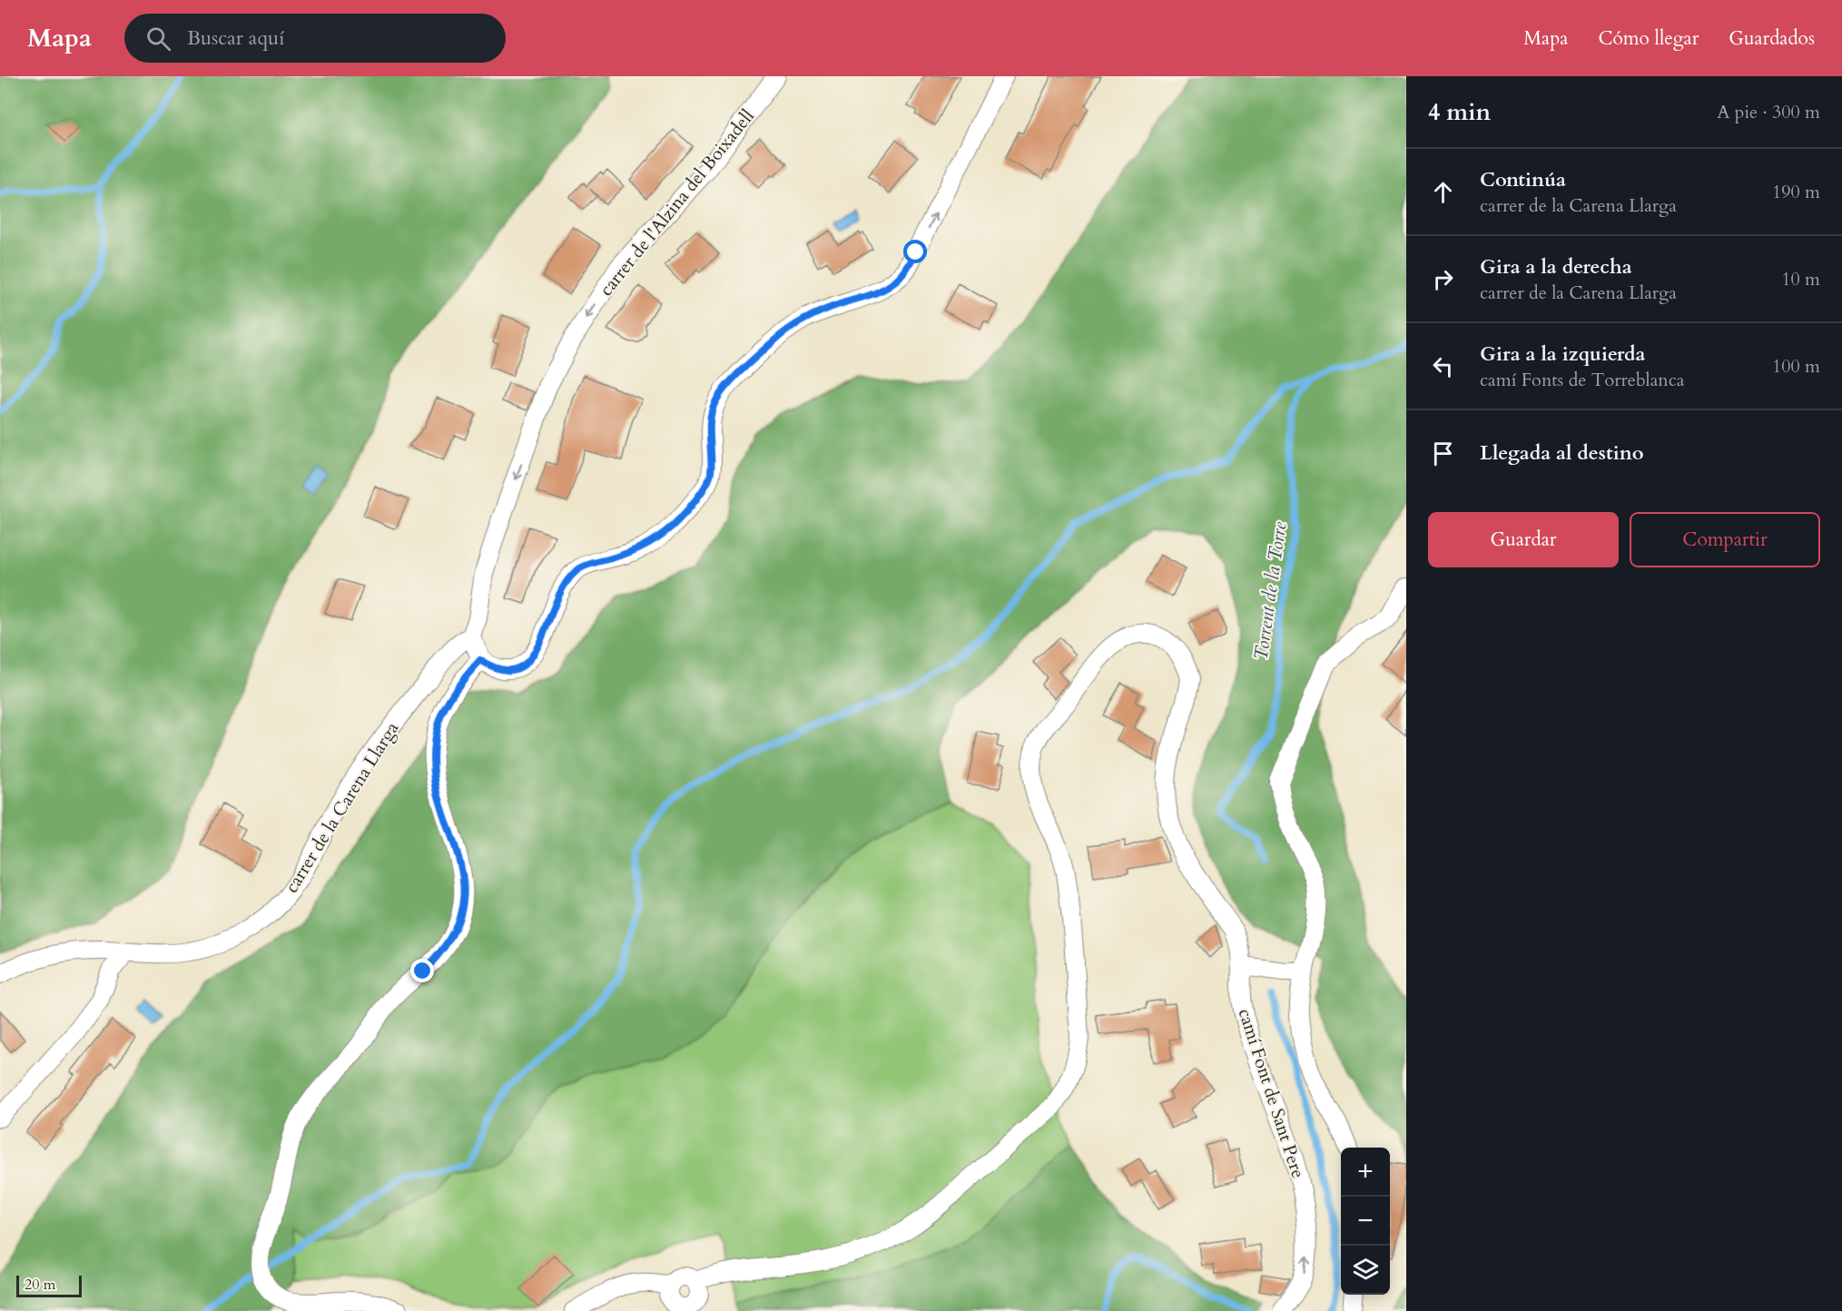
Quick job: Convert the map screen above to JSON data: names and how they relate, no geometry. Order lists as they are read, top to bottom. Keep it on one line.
{"streets":{"street":["carrer de l'Alzina del Boixadell","carrer de la Carena Llarga","camí Font de Sant Pere"]},"crossings":[["carrer de l'Alzina del Boixadell","carrer de la Carena Llarga"]],"one_way":["carrer de l'Alzina del Boixadell"],"water":["Torrent de la Torre"],"scale_bar":"20 m","page":{"header":"Mapa","search":"Buscar aquí","nav":["Mapa","Cómo llegar","Guardados"],"heading":["4 min","A pie · 300 m"],"list":[["Continúa","carrer de la Carena Llarga","190 m"],["Gira a la derecha","carrer de la Carena Llarga","10 m"],["Gira a la izquierda","camí Fonts de Torreblanca","100 m"],"Llegada al destino"],"buttons":["Guardar","Compartir"],"map_buttons":["+","−"],"scale":"20 m"}}
